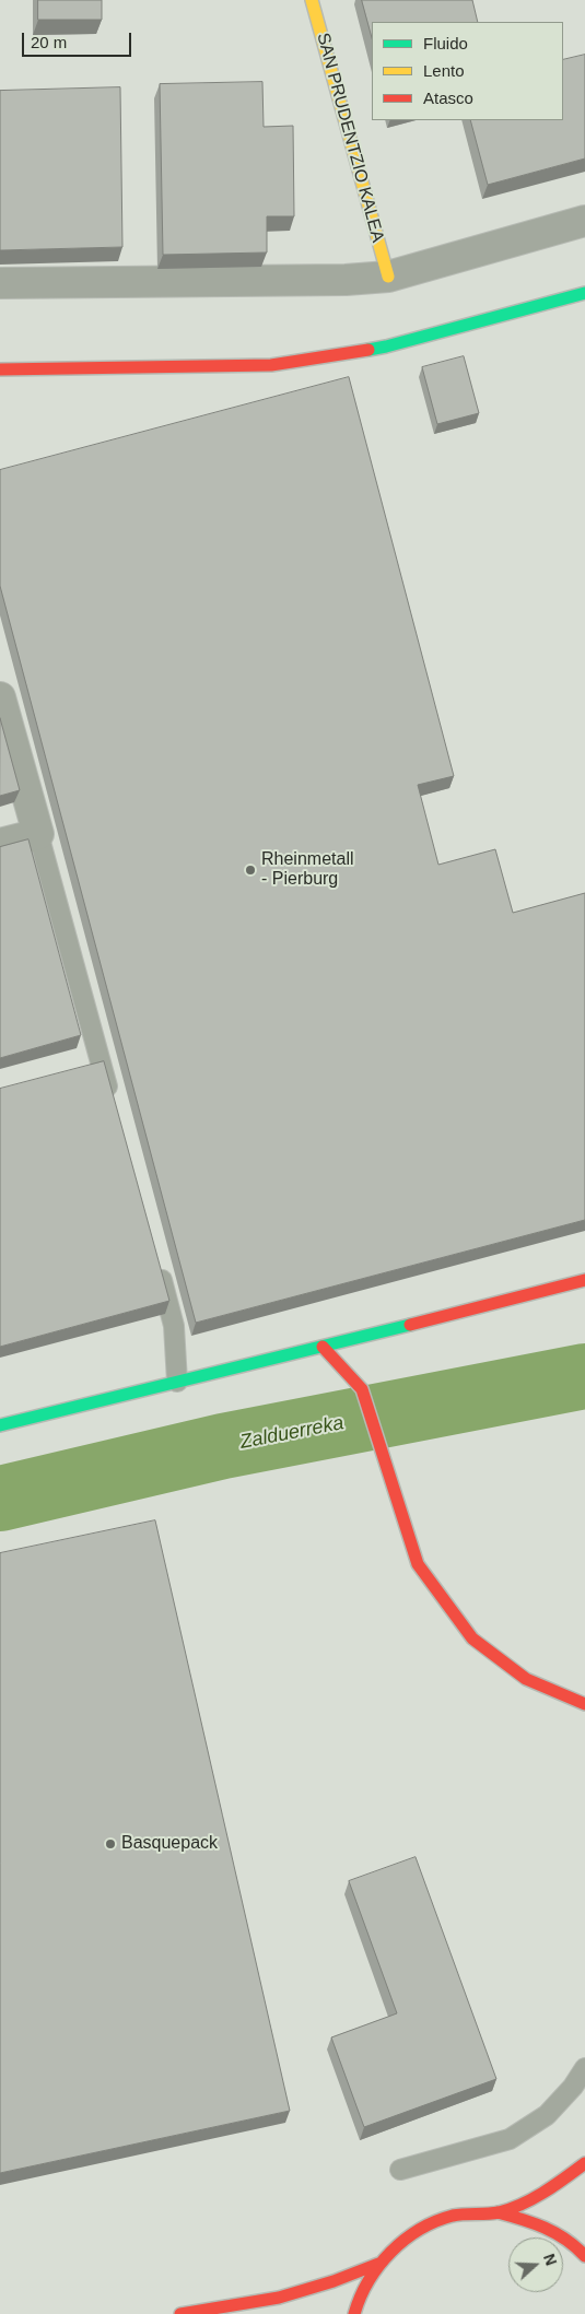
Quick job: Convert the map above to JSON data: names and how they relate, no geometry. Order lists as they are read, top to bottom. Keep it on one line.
{"streets":{"main road":["SAN PRUDENTZIO KALEA"]},"water":["Zalduerreka"],"places":["Rheinmetall - Pierburg","Basquepack"],"legend":["Fluido","Lento","Atasco"],"scale_bar":"20 m","north":"right"}
